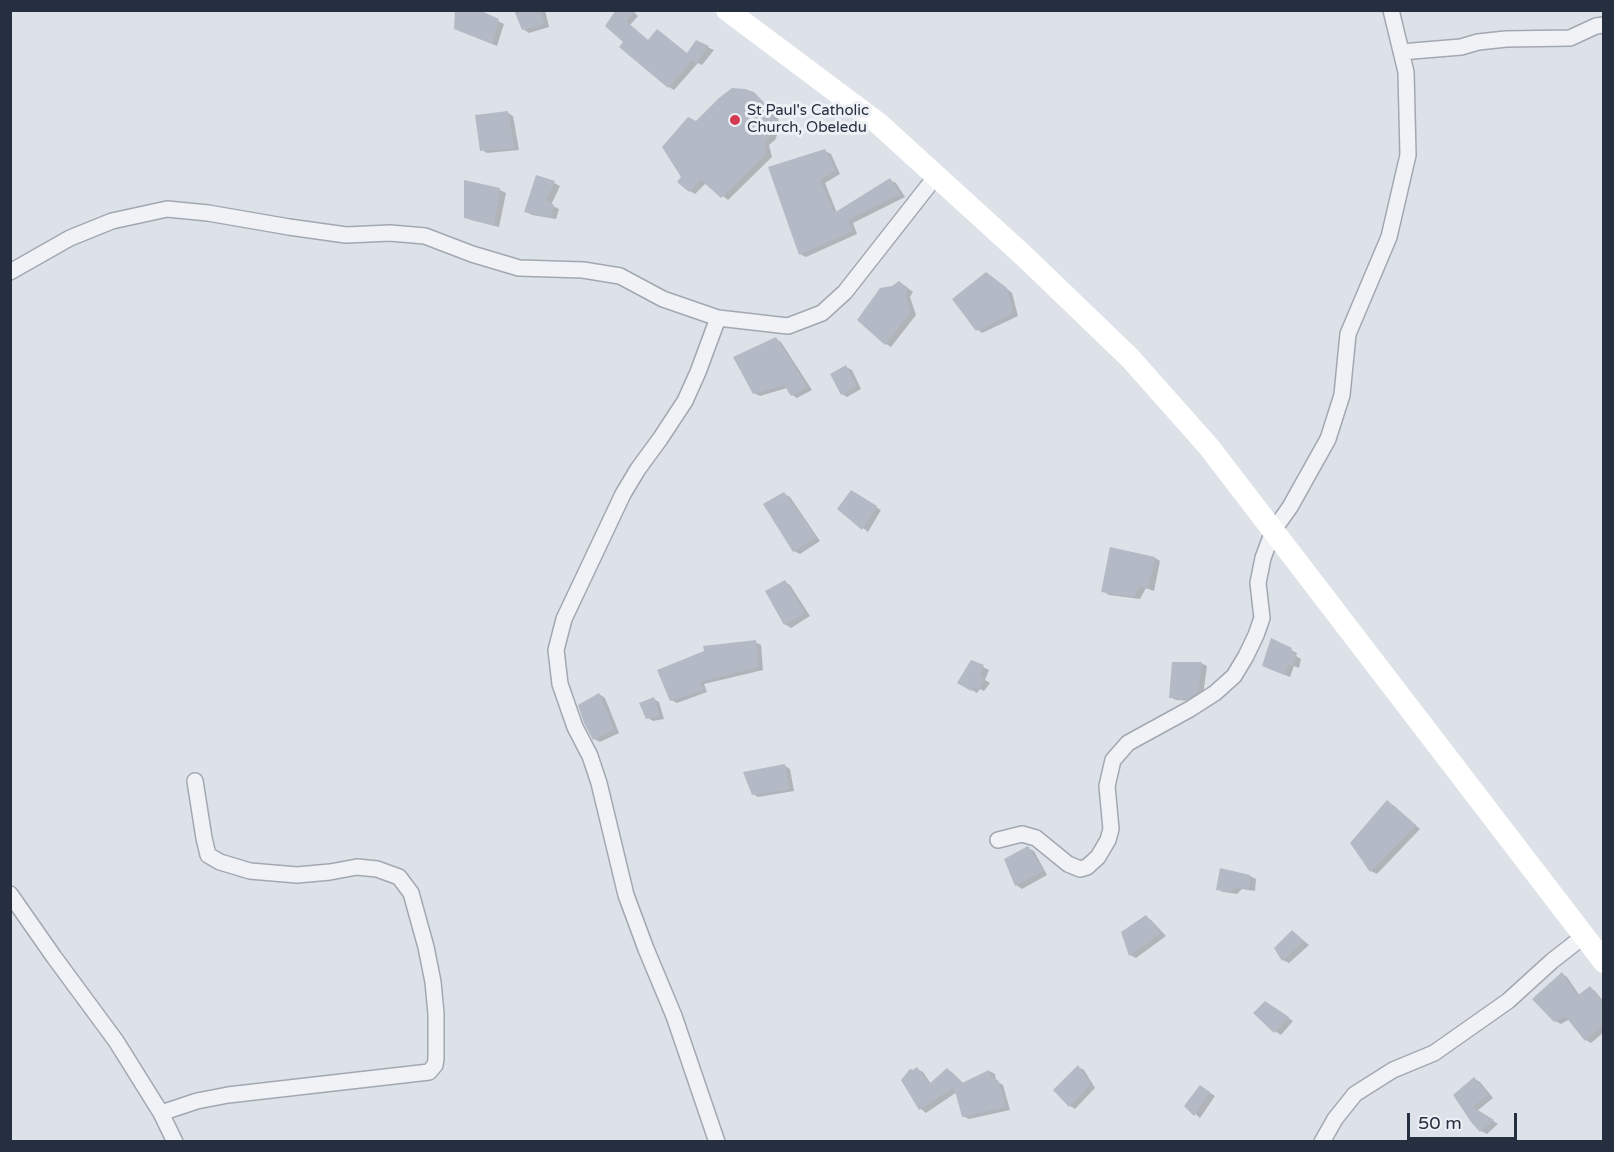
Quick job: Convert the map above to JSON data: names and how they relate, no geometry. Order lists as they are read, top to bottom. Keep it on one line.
{"places":["St Paul's Catholic Church, Obeledu"],"scale_bar":"50 m"}
